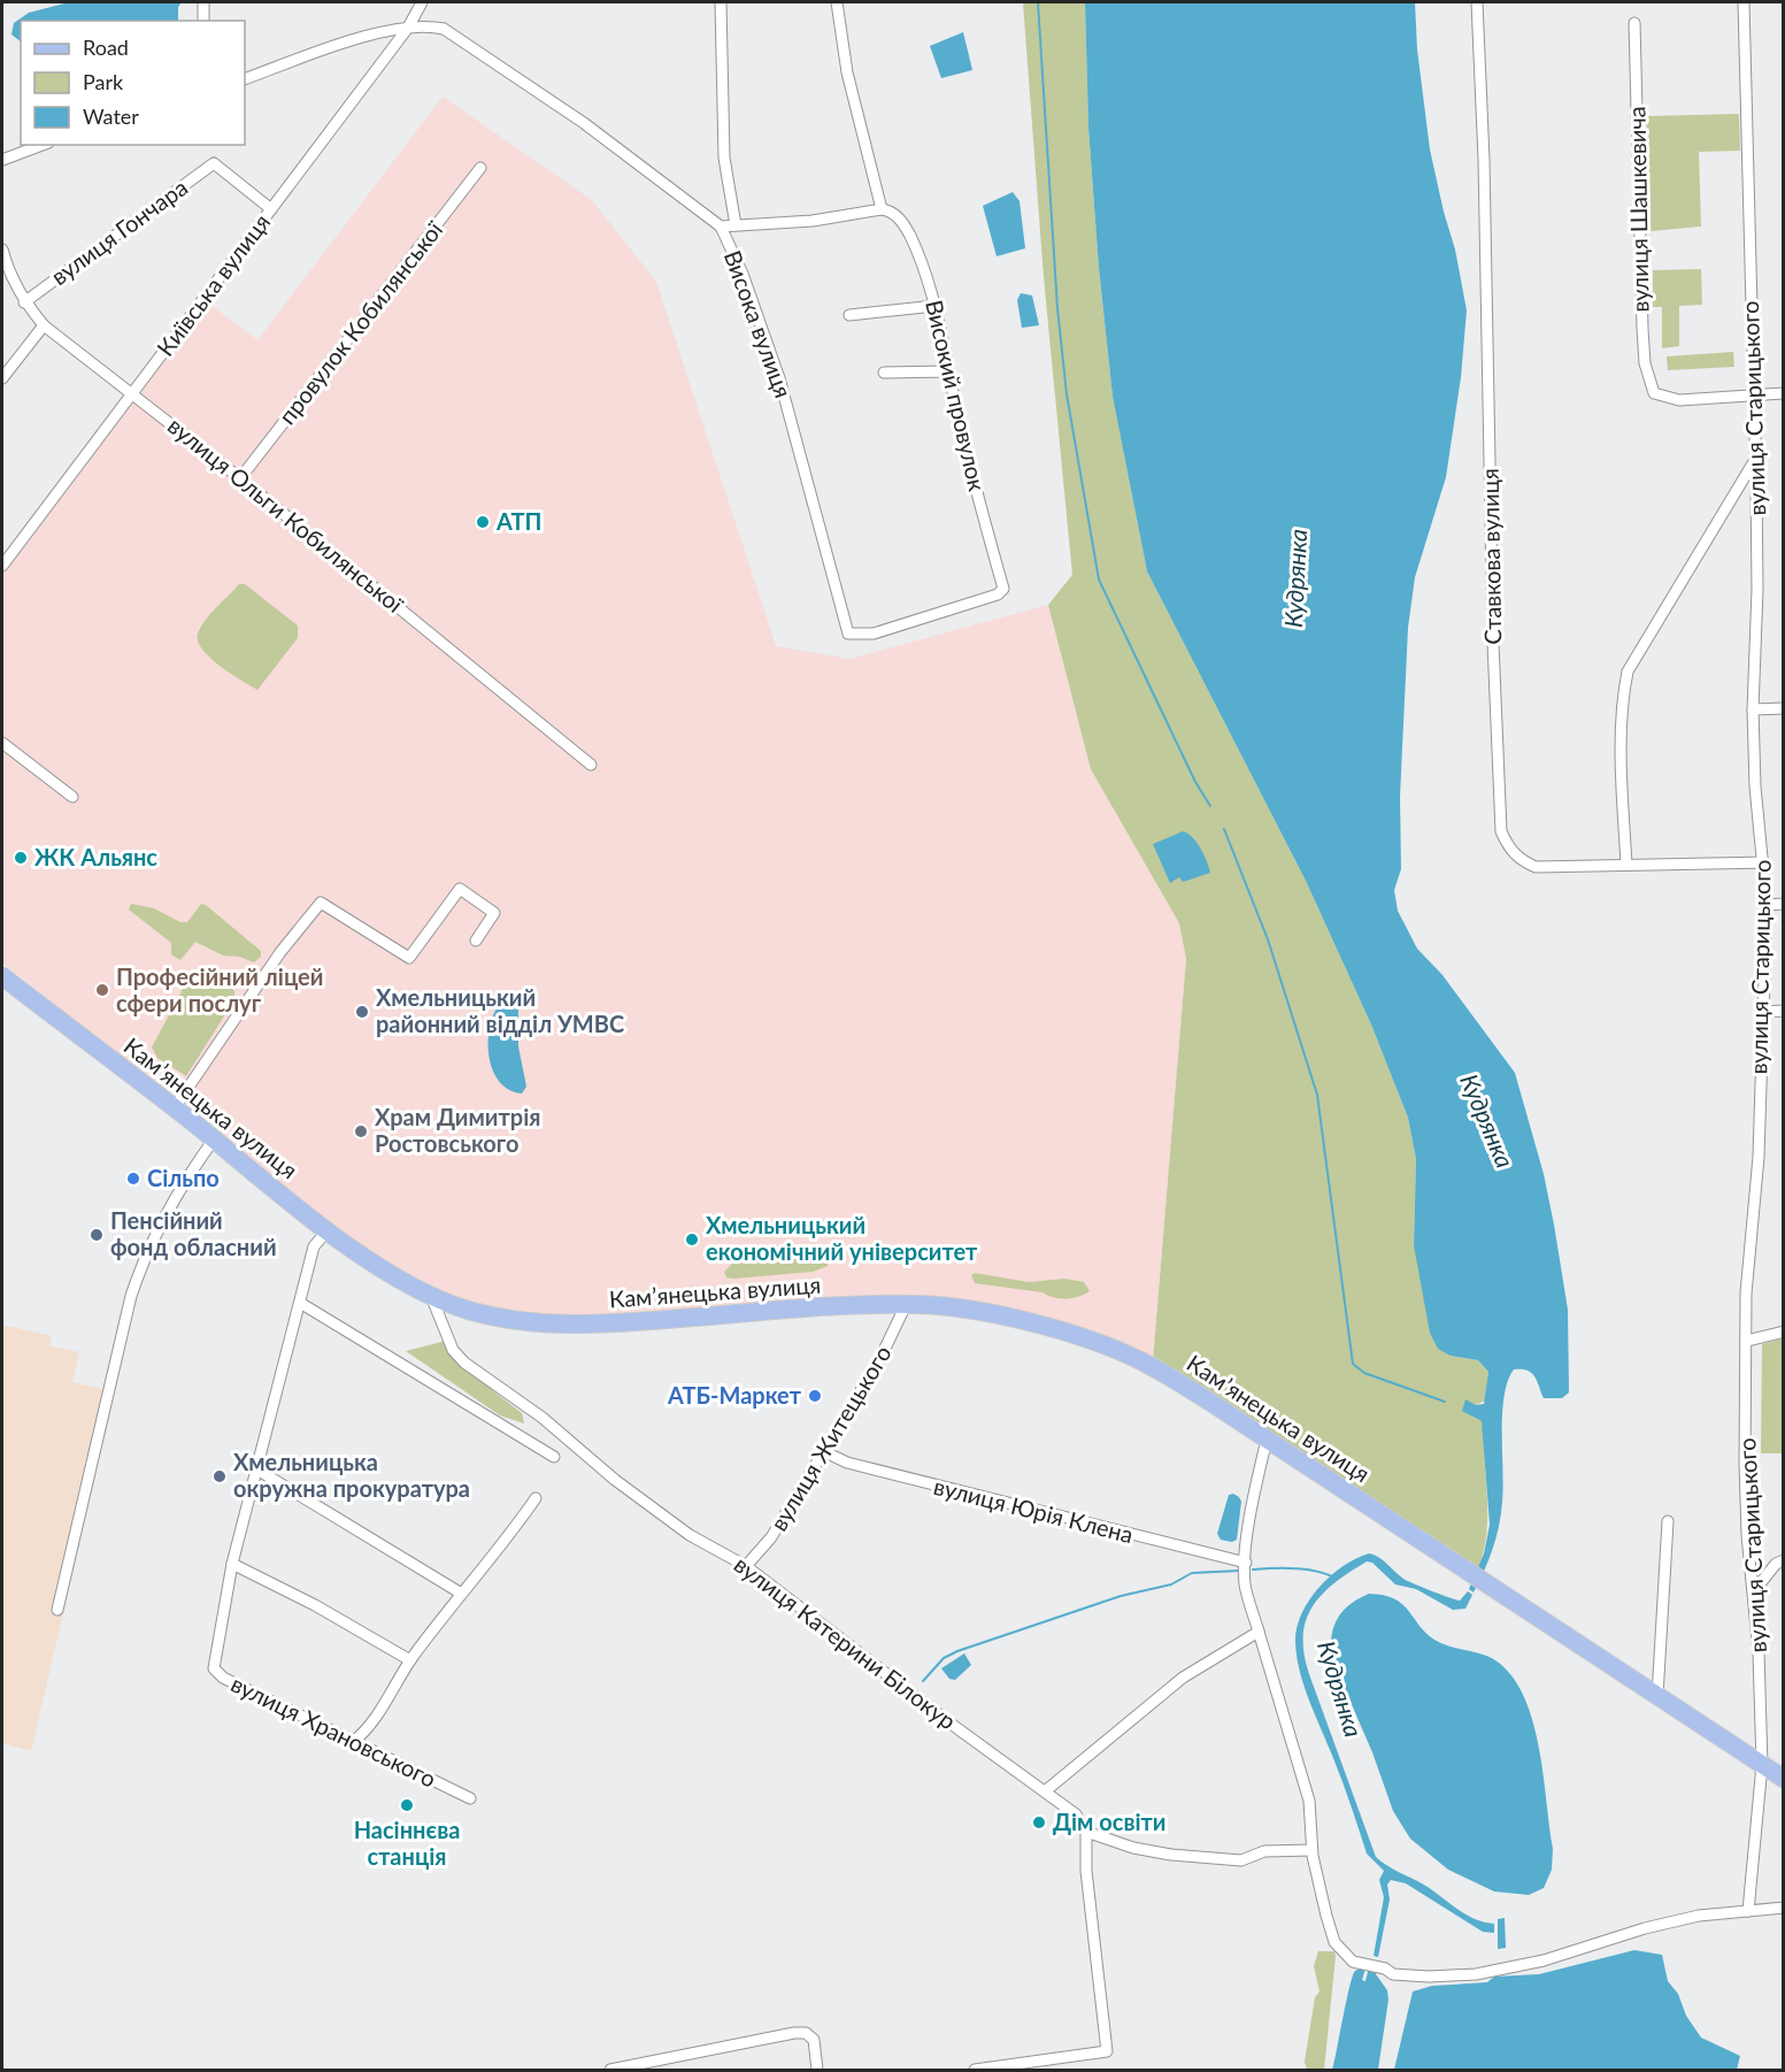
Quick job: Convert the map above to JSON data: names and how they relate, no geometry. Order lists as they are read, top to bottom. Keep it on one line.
{"streets":{"main road":["Камʼянецька вулиця"],"street":["вулиця Шашкевича","вулиця Гончара","Київська вулиця","провулок Кобилянської","Висока вулиця","Високий провулок","вулиця Старицького","вулиця Ольги Кобилянської","Ставкова вулиця","вулиця Житецького","вулиця Юрія Клена","вулиця Катерини Білокур","вулиця Храновського"]},"crossings":[["вулиця Шашкевича","вулиця Старицького"],["вулиця Гончара","Київська вулиця"],["вулиця Гончара","вулиця Ольги Кобилянської"],["Київська вулиця","Висока вулиця"],["Київська вулиця","вулиця Ольги Кобилянської"],["провулок Кобилянської","вулиця Ольги Кобилянської"],["Висока вулиця","Високий провулок"],["вулиця Старицького","Ставкова вулиця"],["вулиця Старицького","Камʼянецька вулиця"],["Камʼянецька вулиця","вулиця Житецького"],["Камʼянецька вулиця","вулиця Катерини Білокур"],["вулиця Житецького","вулиця Юрія Клена"],["вулиця Житецького","вулиця Катерини Білокур"]],"water":["Кудрянка"],"places":["АТП","ЖК Альянс","Професійний ліцей сфери послуг","Хмельницький районний відділ УМВС","Храм Димитрія Ростовського","Сільпо","Пенсійний фонд обласний","Хмельницький економічний університет","АТБ-Маркет","Хмельницька окружна прокуратура","Насіннєва станція","Дім освіти"],"legend":["Road","Park","Water"]}
